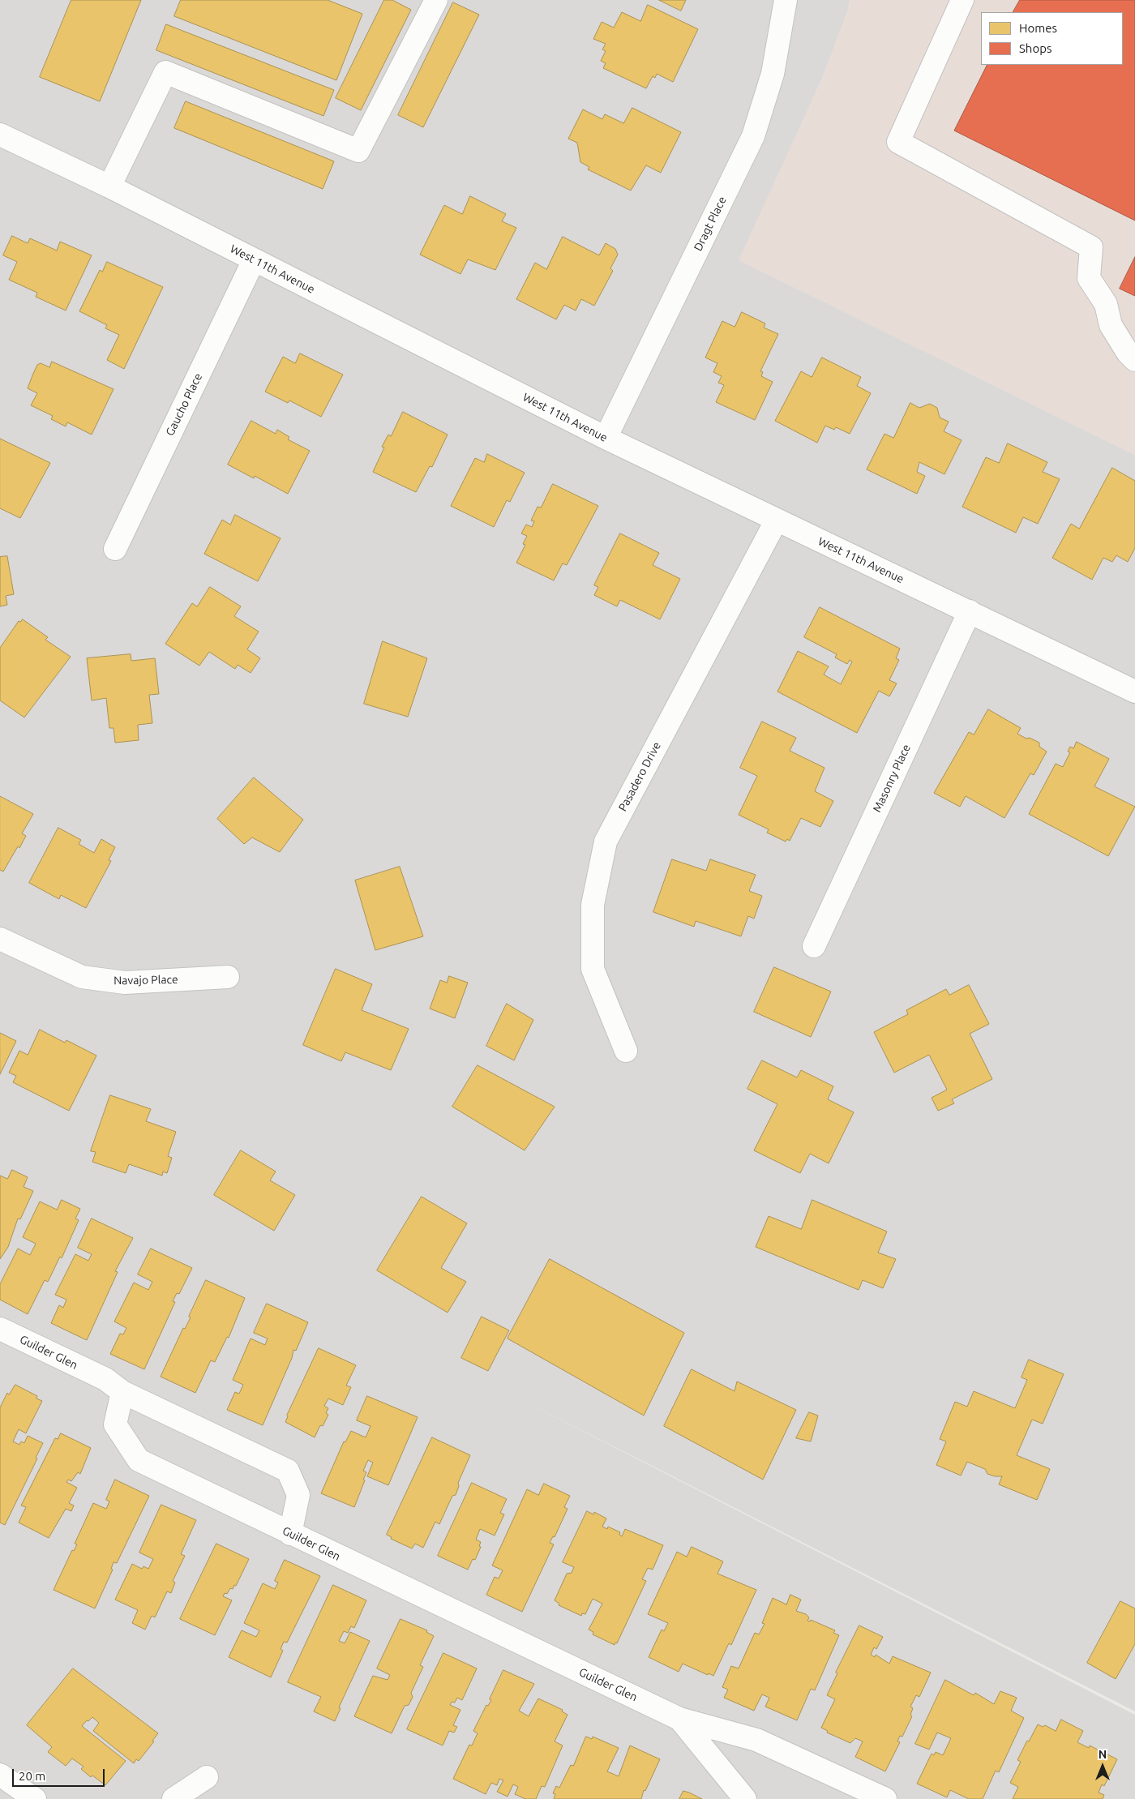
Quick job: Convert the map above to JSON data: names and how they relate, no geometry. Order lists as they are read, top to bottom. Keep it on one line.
{"streets":{"street":["Dragt Place","West 11th Avenue","Gaucho Place","Pasadero Drive","Masonry Place","Navajo Place","Guilder Glen"]},"crossings":[["Dragt Place","West 11th Avenue"],["West 11th Avenue","Gaucho Place"],["West 11th Avenue","Pasadero Drive"],["West 11th Avenue","Masonry Place"]],"legend":["Homes","Shops"],"scale_bar":"20 m","north":"top"}
